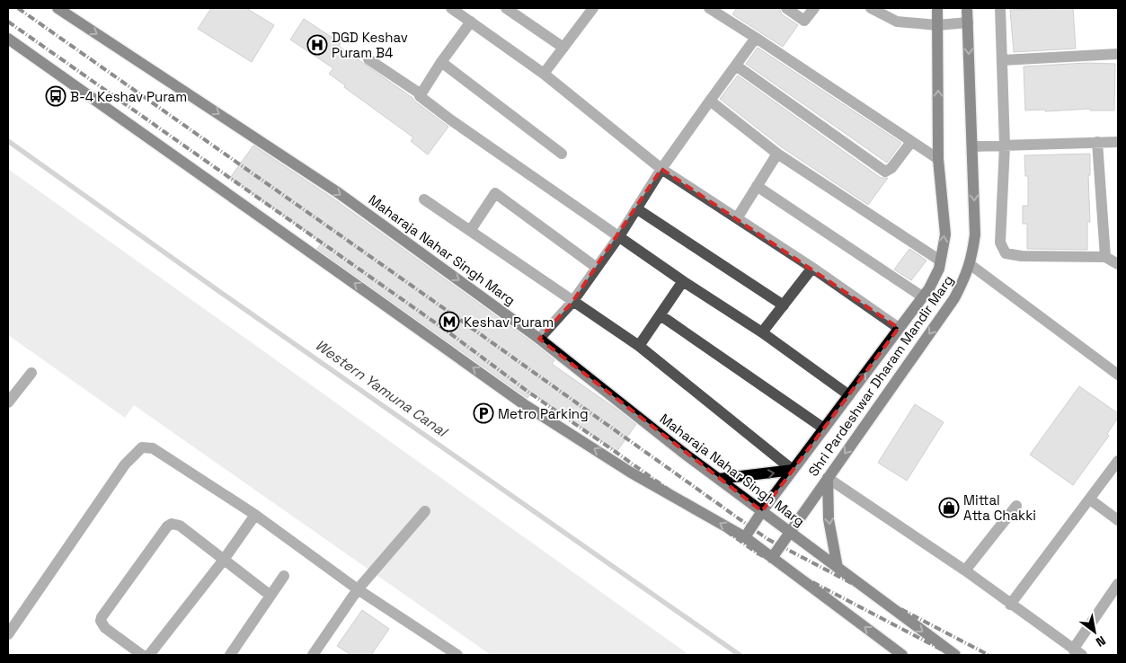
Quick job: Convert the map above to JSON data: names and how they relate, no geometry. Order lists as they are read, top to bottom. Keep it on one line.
{"streets":{"main road":["Maharaja Nahar Singh Marg","Shri Pardeshwar Dharam Mandir Marg"]},"crossings":[["Maharaja Nahar Singh Marg","Shri Pardeshwar Dharam Mandir Marg"]],"water":["Western Yamuna Canal"],"places":{"hospital":["DGD Keshav Puram B4"],"bus stop":["B-4 Keshav Puram"],"metro station":["Keshav Puram"],"parking":["Metro Parking"],"shop":["Mittal Atta Chakki"]},"north":"bottom right"}
